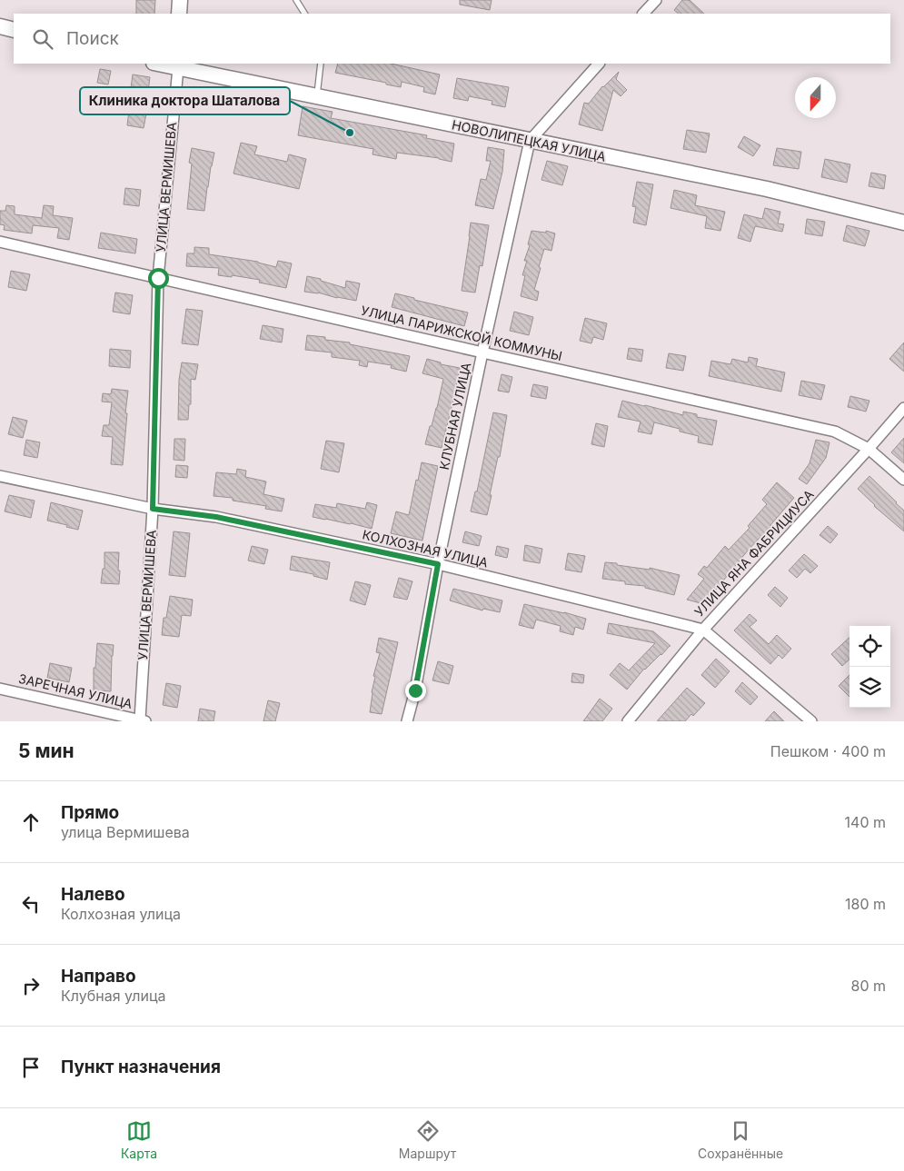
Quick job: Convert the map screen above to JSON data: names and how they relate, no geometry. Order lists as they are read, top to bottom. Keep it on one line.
{"streets":{"street":["НОВОЛИПЕЦКАЯ УЛИЦА","УЛИЦА ВЕРМИШЕВА","УЛИЦА ПАРИЖСКОЙ КОММУНЫ","КЛУБНАЯ УЛИЦА","КОЛХОЗНАЯ УЛИЦА","УЛИЦА ЯНА ФАБРИЦИУСА","ЗАРЕЧНАЯ УЛИЦА"]},"crossings":[["НОВОЛИПЕЦКАЯ УЛИЦА","УЛИЦА ВЕРМИШЕВА"],["НОВОЛИПЕЦКАЯ УЛИЦА","КЛУБНАЯ УЛИЦА"],["УЛИЦА ВЕРМИШЕВА","УЛИЦА ПАРИЖСКОЙ КОММУНЫ"],["УЛИЦА ВЕРМИШЕВА","КОЛХОЗНАЯ УЛИЦА"],["УЛИЦА ВЕРМИШЕВА","ЗАРЕЧНАЯ УЛИЦА"],["УЛИЦА ПАРИЖСКОЙ КОММУНЫ","КЛУБНАЯ УЛИЦА"],["УЛИЦА ПАРИЖСКОЙ КОММУНЫ","УЛИЦА ЯНА ФАБРИЦИУСА"],["КЛУБНАЯ УЛИЦА","КОЛХОЗНАЯ УЛИЦА"],["КОЛХОЗНАЯ УЛИЦА","УЛИЦА ЯНА ФАБРИЦИУСА"]],"places":["Клиника доктора Шаталова"],"north":"bottom","page":{"search":"Поиск","heading":["5 мин","Пешком · 400 m"],"list":[["Прямо","улица Вермишева","140 m"],["Налево","Колхозная улица","180 m"],["Направо","Клубная улица","80 m"],"Пункт назначения"],"nav":["Карта","Маршрут","Сохранённые"]}}
